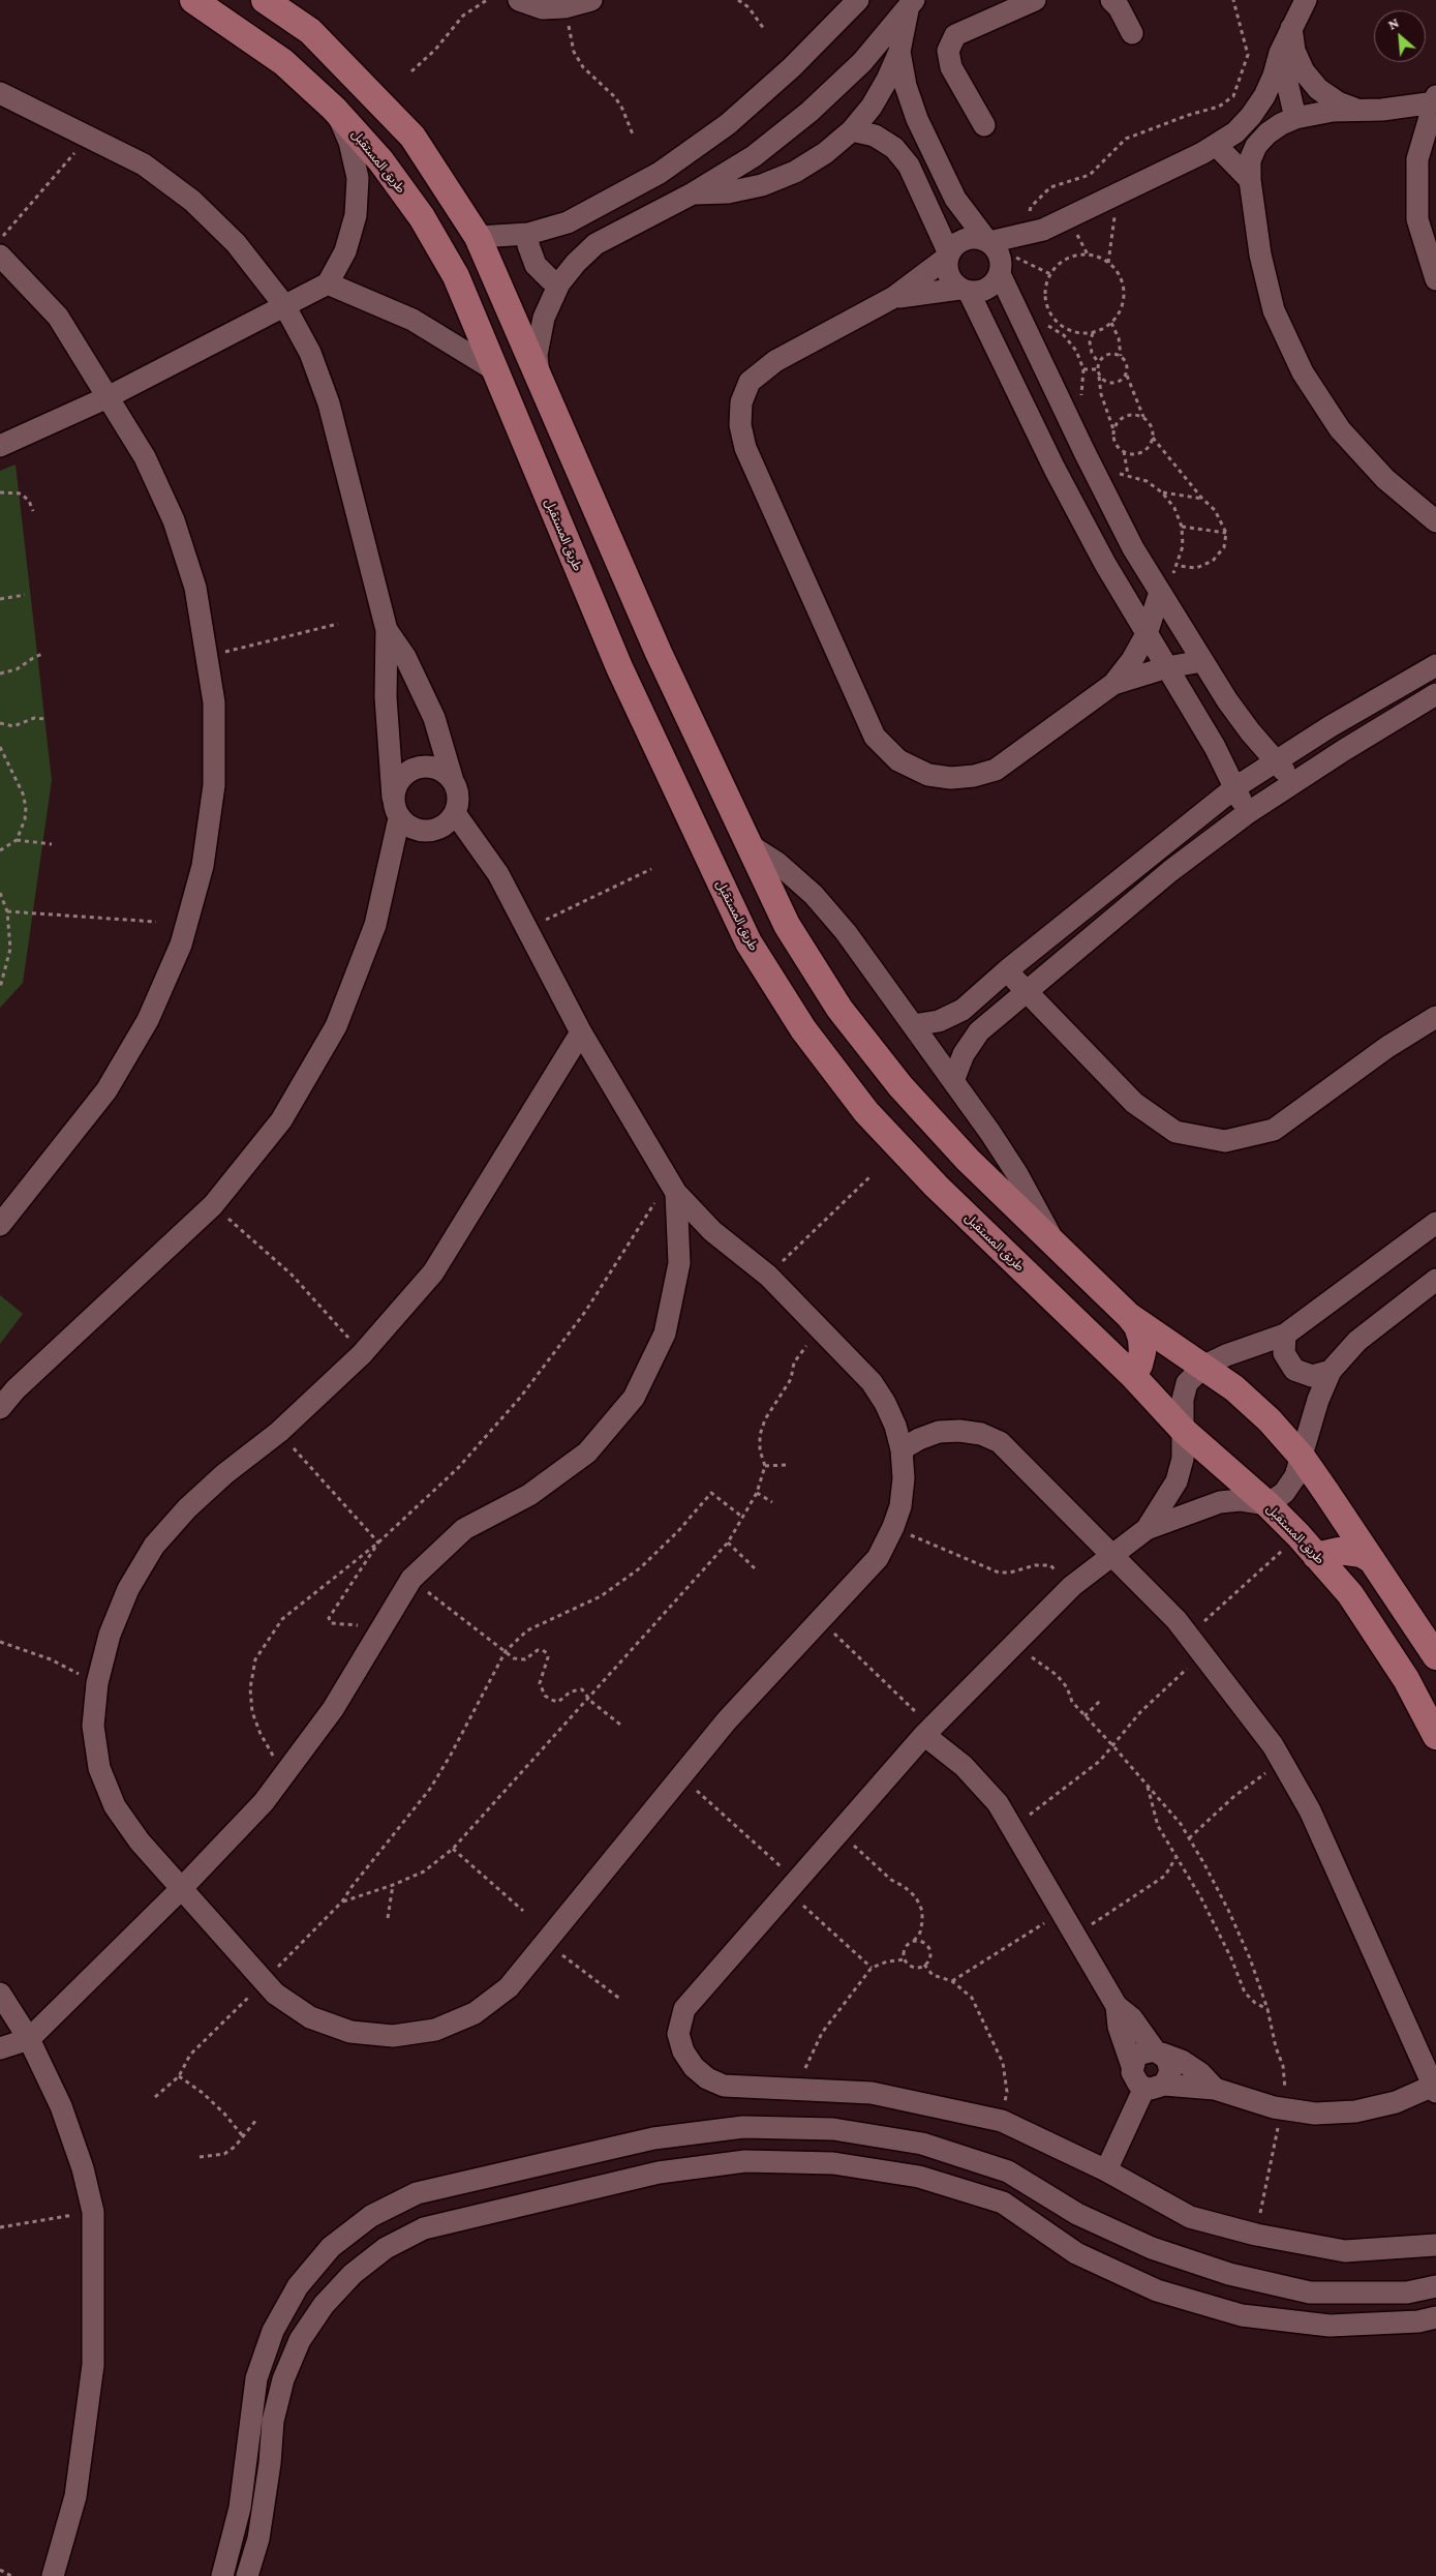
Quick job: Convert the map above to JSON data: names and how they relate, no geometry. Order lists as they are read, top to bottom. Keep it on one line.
{"streets":{"main road":["طريق المستقبل"]},"north":"top left"}
